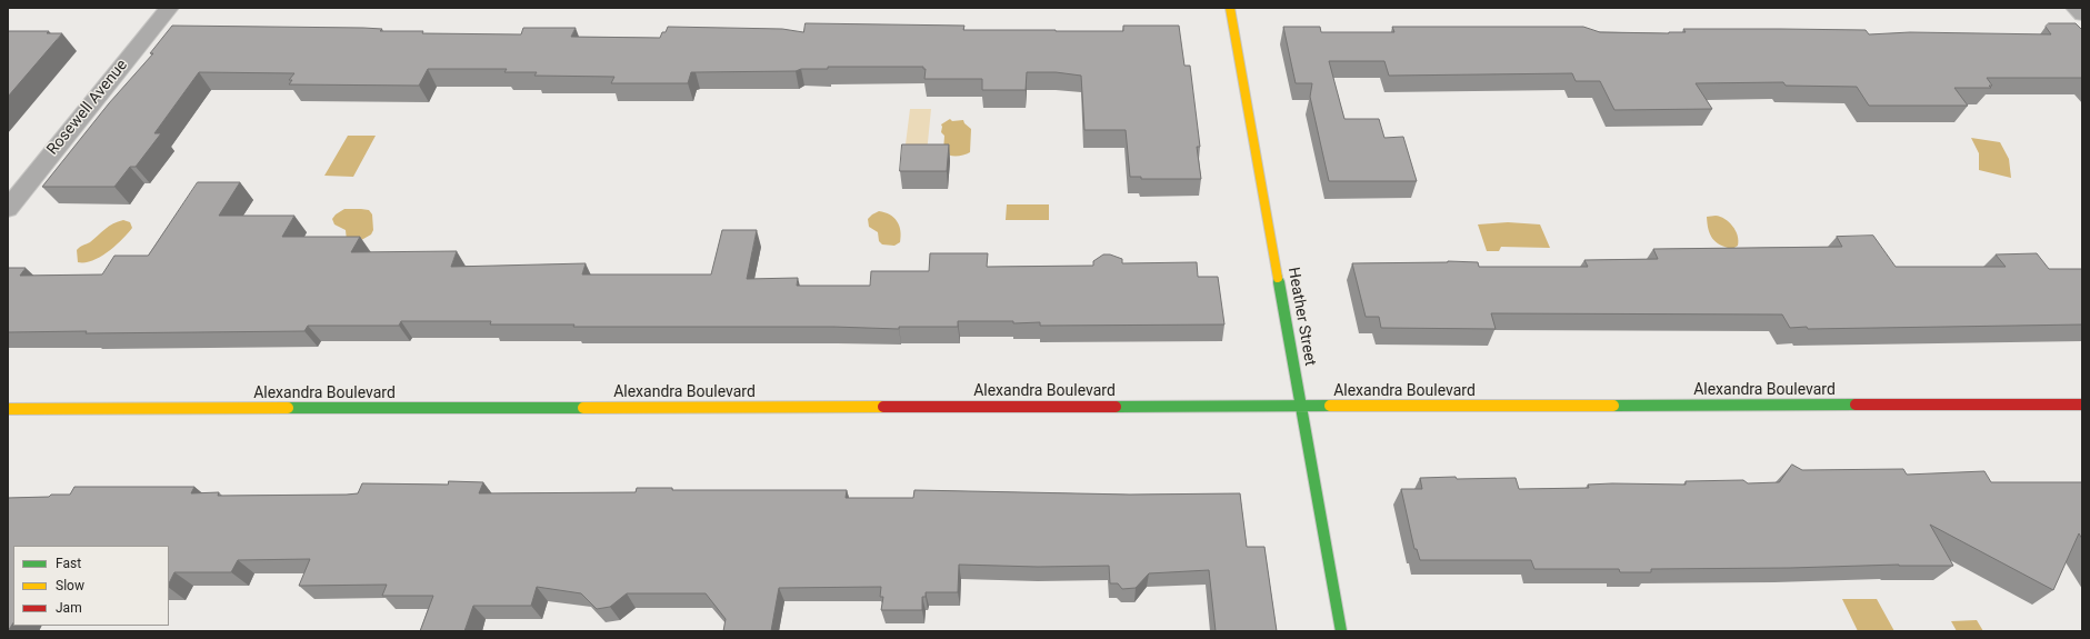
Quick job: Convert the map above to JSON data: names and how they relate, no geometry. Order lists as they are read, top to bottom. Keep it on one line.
{"streets":{"street":["Rosewell Avenue","Heather Street","Alexandra Boulevard"]},"crossings":[["Heather Street","Alexandra Boulevard"]],"legend":["Fast","Slow","Jam"]}
